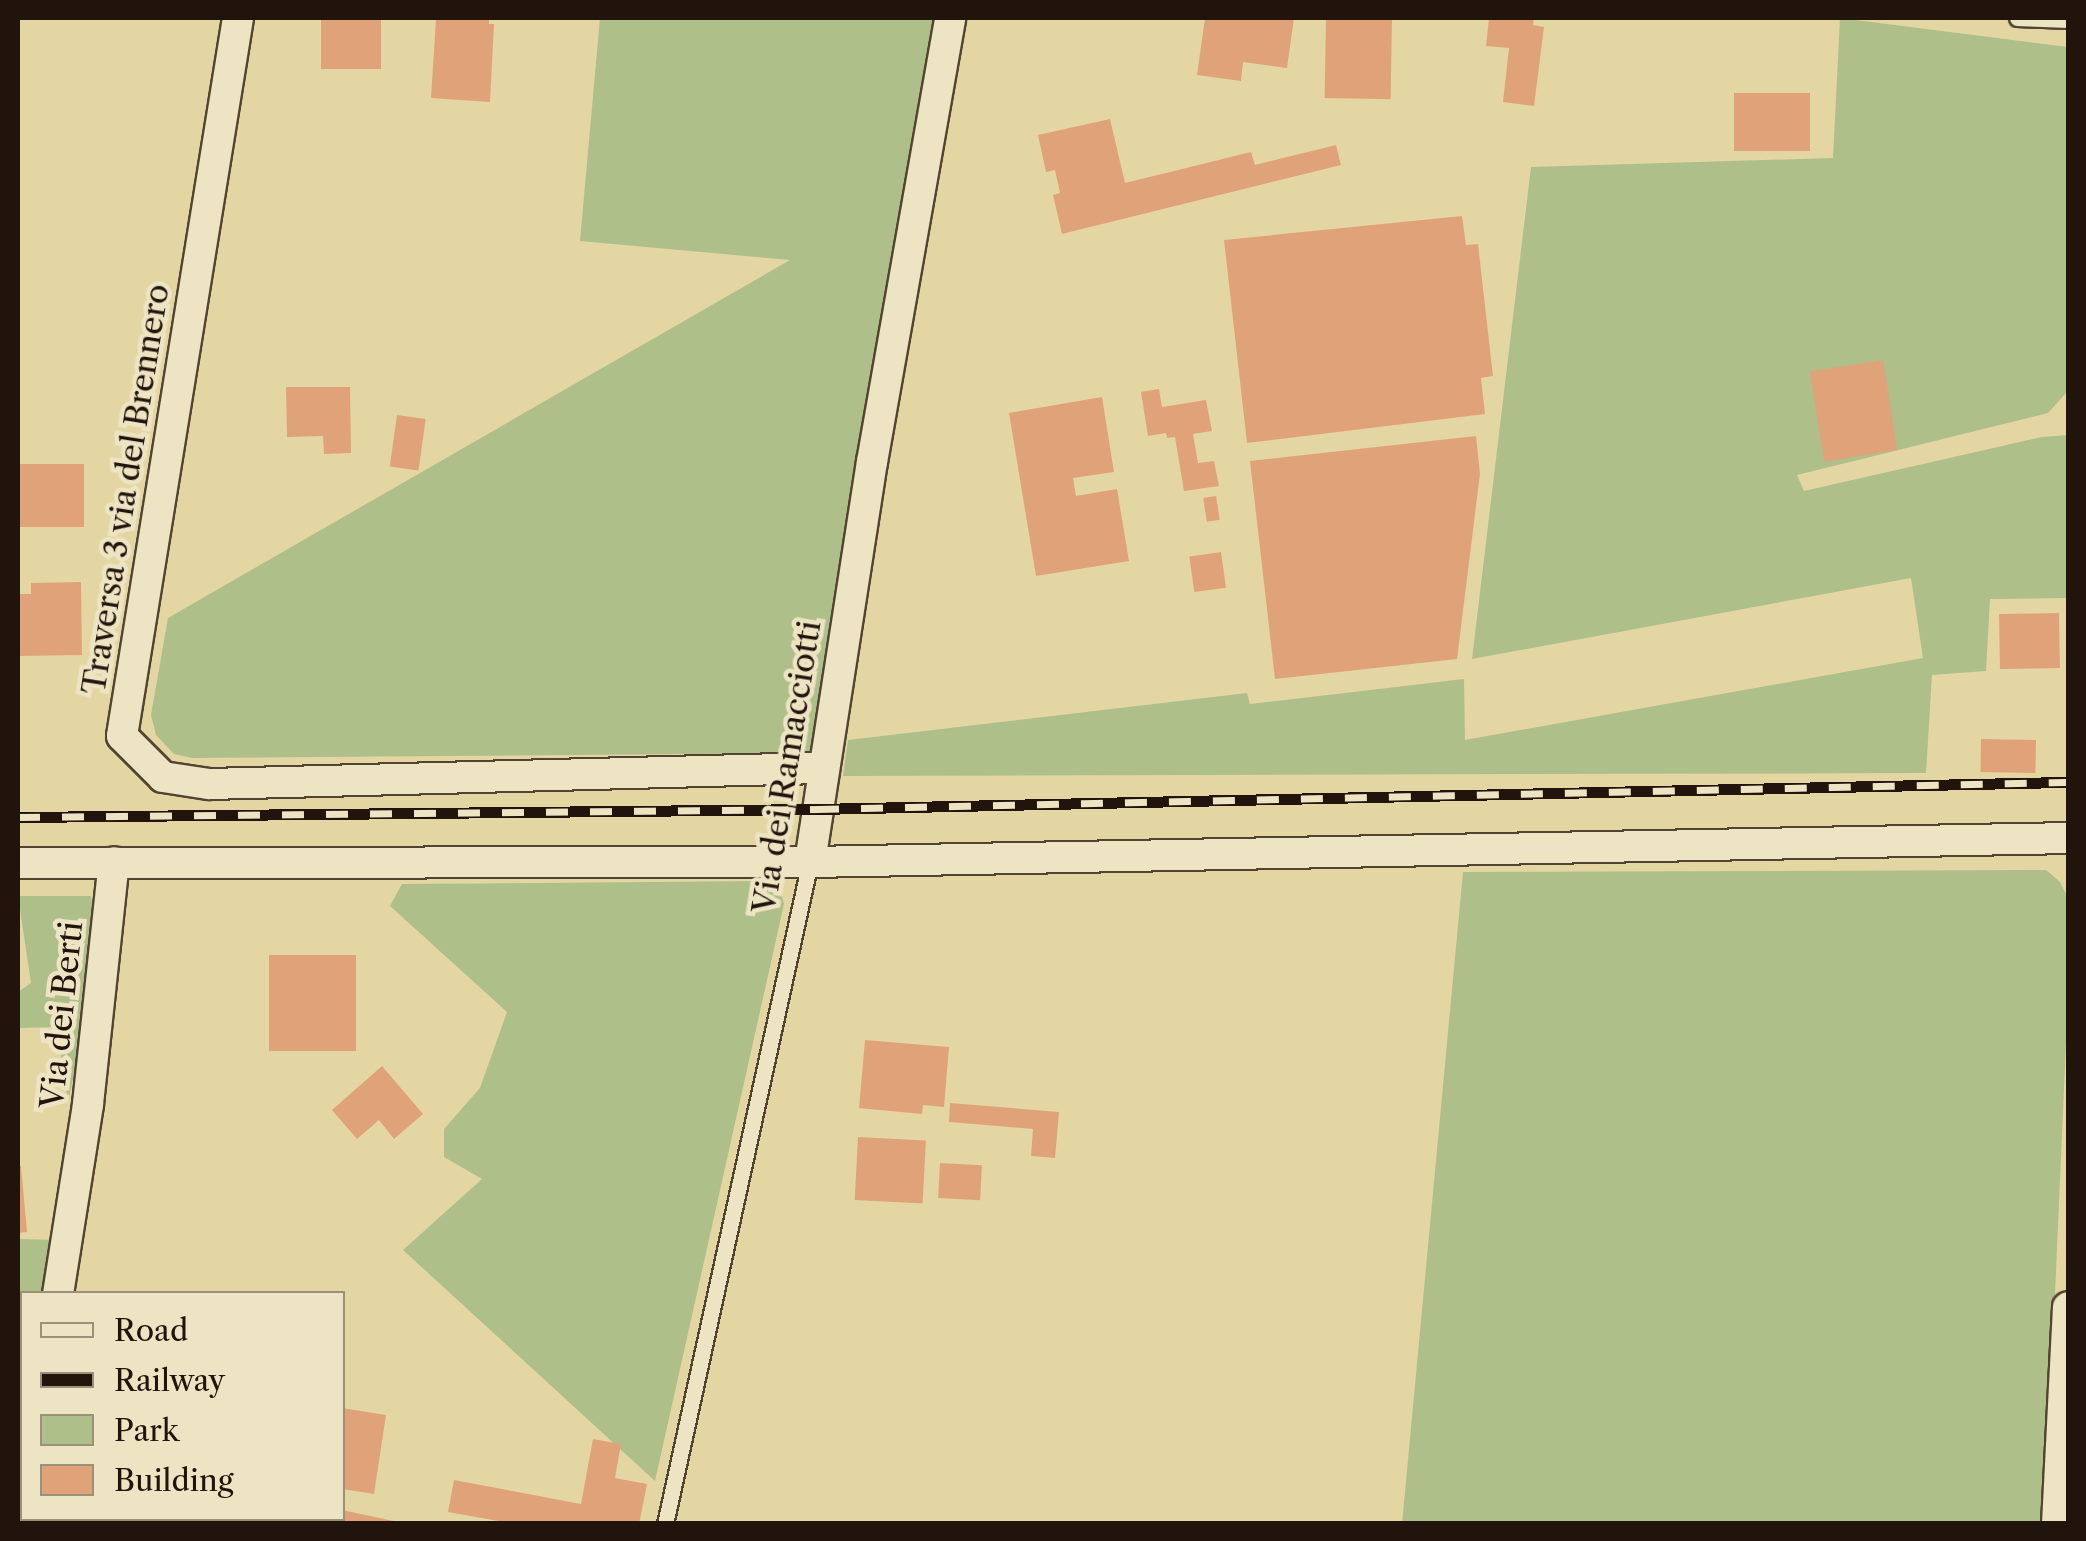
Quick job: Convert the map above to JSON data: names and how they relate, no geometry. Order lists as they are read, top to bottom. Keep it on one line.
{"streets":{"street":["Traversa 3 via del Brennero","Via dei Ramacciotti","Via dei Berti"]},"crossings":[["Traversa 3 via del Brennero","Via dei Ramacciotti"]],"legend":["Road","Railway","Park","Building"]}
